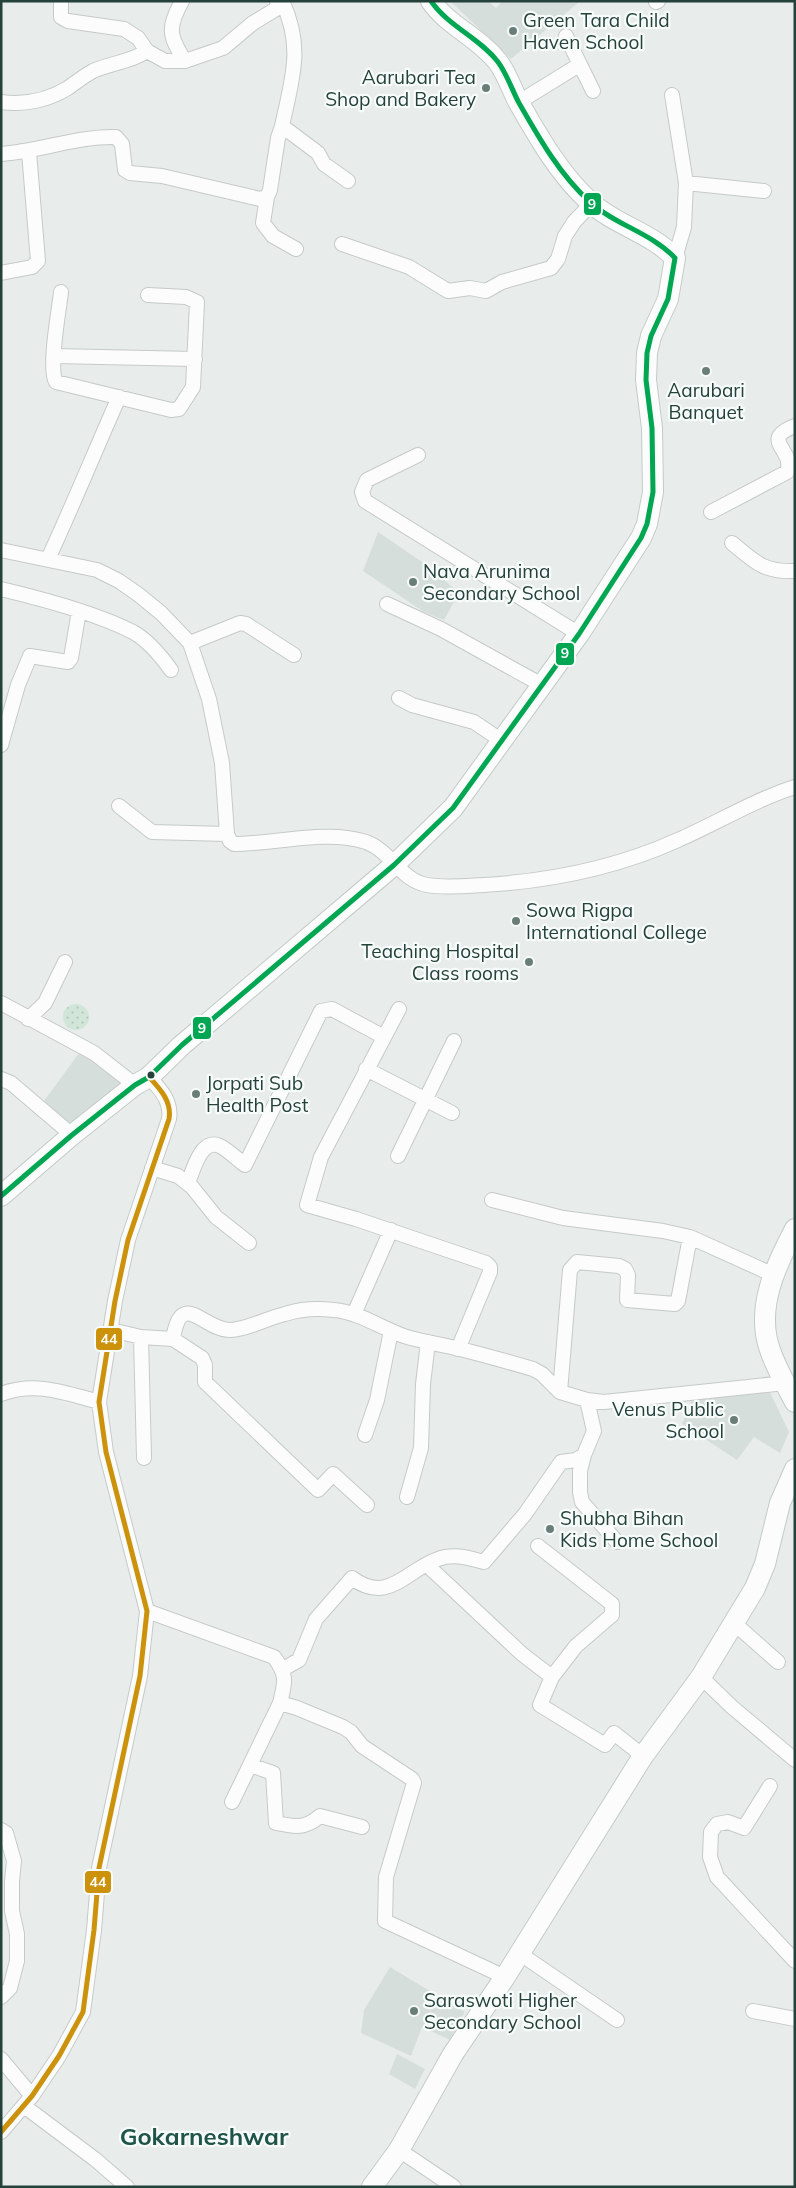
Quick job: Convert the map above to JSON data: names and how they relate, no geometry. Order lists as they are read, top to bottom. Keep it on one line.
{"districts":["Gokarneshwar"],"places":["Green Tara Child Haven School","Aarubari Tea Shop and Bakery","Aarubari Banquet","Nava Arunima Secondary School","Sowa Rigpa International College","Teaching Hospital Class rooms","Jorpati Sub Health Post","Venus Public School","Shubha Bihan Kids Home School","Saraswoti Higher Secondary School"],"lines":["transit line 9","transit line 44"]}
